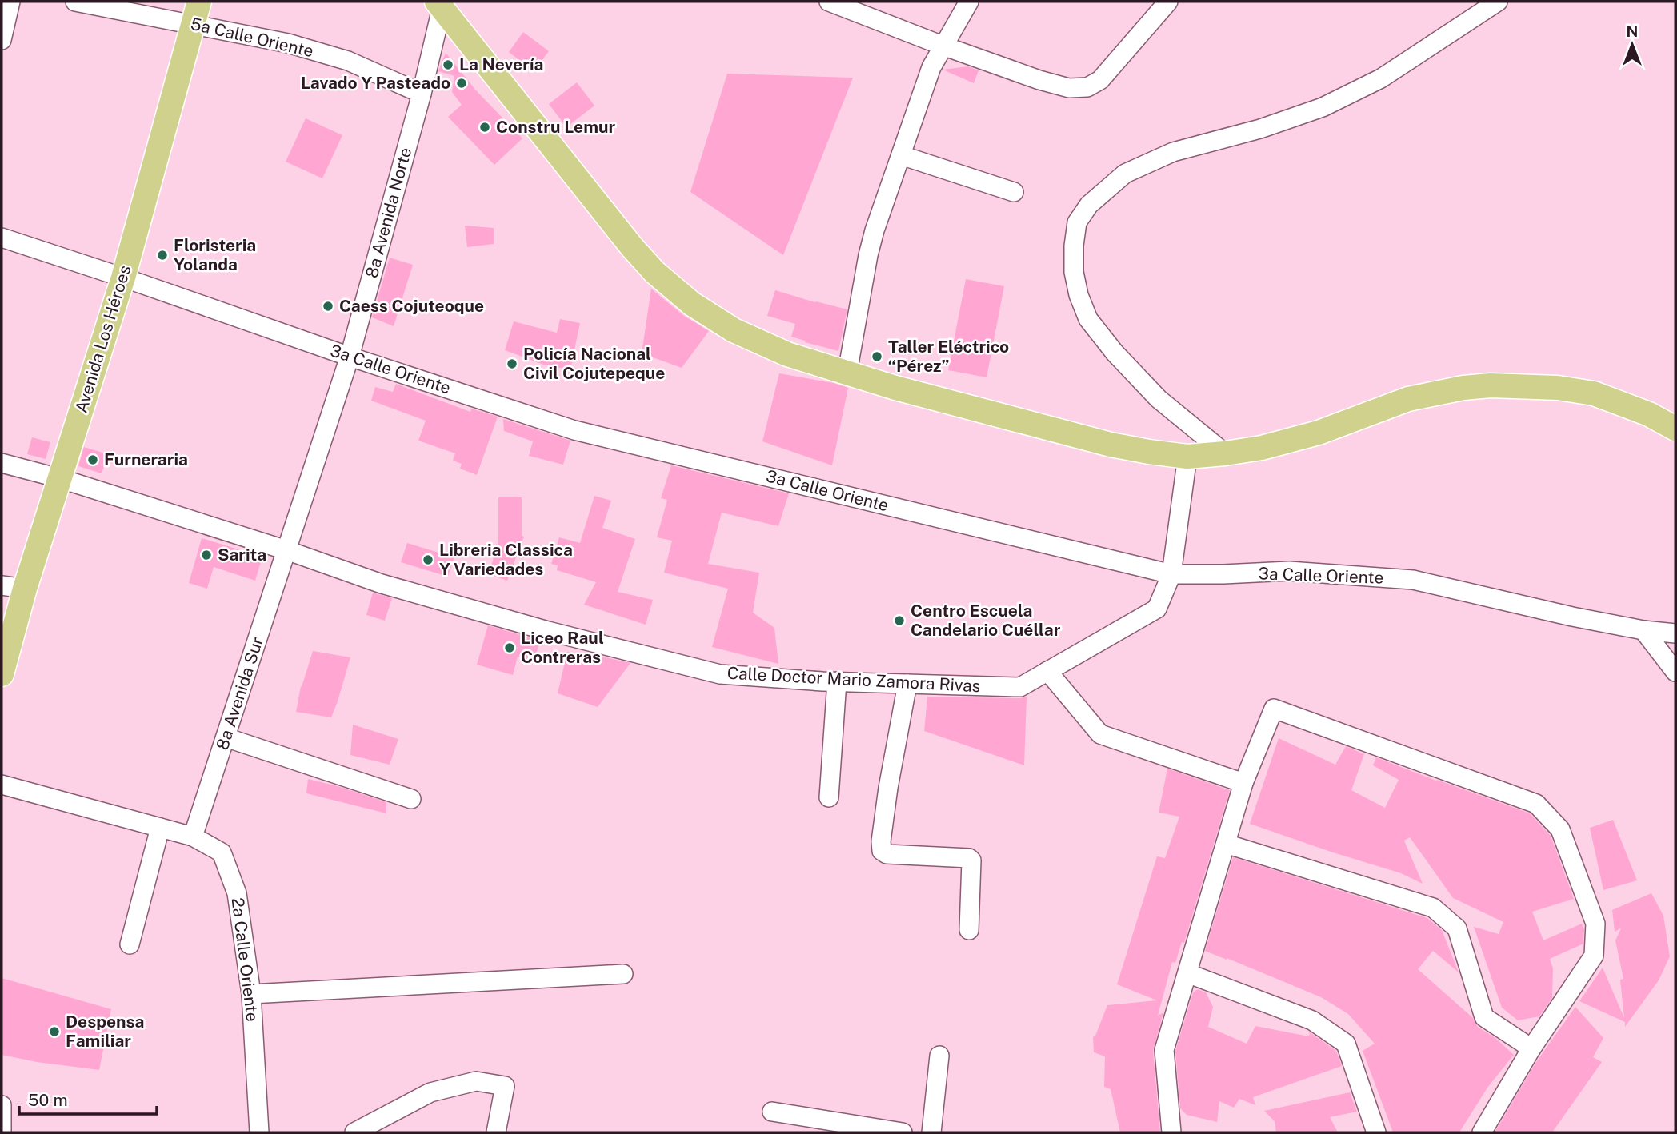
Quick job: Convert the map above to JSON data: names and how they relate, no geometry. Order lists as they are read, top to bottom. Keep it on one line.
{"streets":{"main road":["Avenida Los Héroes"],"street":["5a Calle Oriente","8a Avenida Norte","3a Calle Oriente","Calle Doctor Mario Zamora Rivas","8a Avenida Sur","2a Calle Oriente"]},"crossings":[["5a Calle Oriente","8a Avenida Norte"],["5a Calle Oriente","Avenida Los Héroes"],["8a Avenida Norte","3a Calle Oriente"],["8a Avenida Norte","Calle Doctor Mario Zamora Rivas"],["8a Avenida Norte","8a Avenida Sur"],["Avenida Los Héroes","3a Calle Oriente"],["Avenida Los Héroes","Calle Doctor Mario Zamora Rivas"],["3a Calle Oriente","Calle Doctor Mario Zamora Rivas"],["Calle Doctor Mario Zamora Rivas","8a Avenida Sur"],["8a Avenida Sur","2a Calle Oriente"]],"places":["La Nevería","Lavado Y Pasteado","Constru Lemur","Floristeria Yolanda","Caess Cojuteoque","Taller Eléctrico “Pérez”","Policía Nacional Civil Cojutepeque","Furneraria","Sarita","Libreria Classica Y Variedades","Centro Escuela Candelario Cuéllar","Liceo Raul Contreras","Despensa Familiar"],"scale_bar":"50 m","north":"top"}
